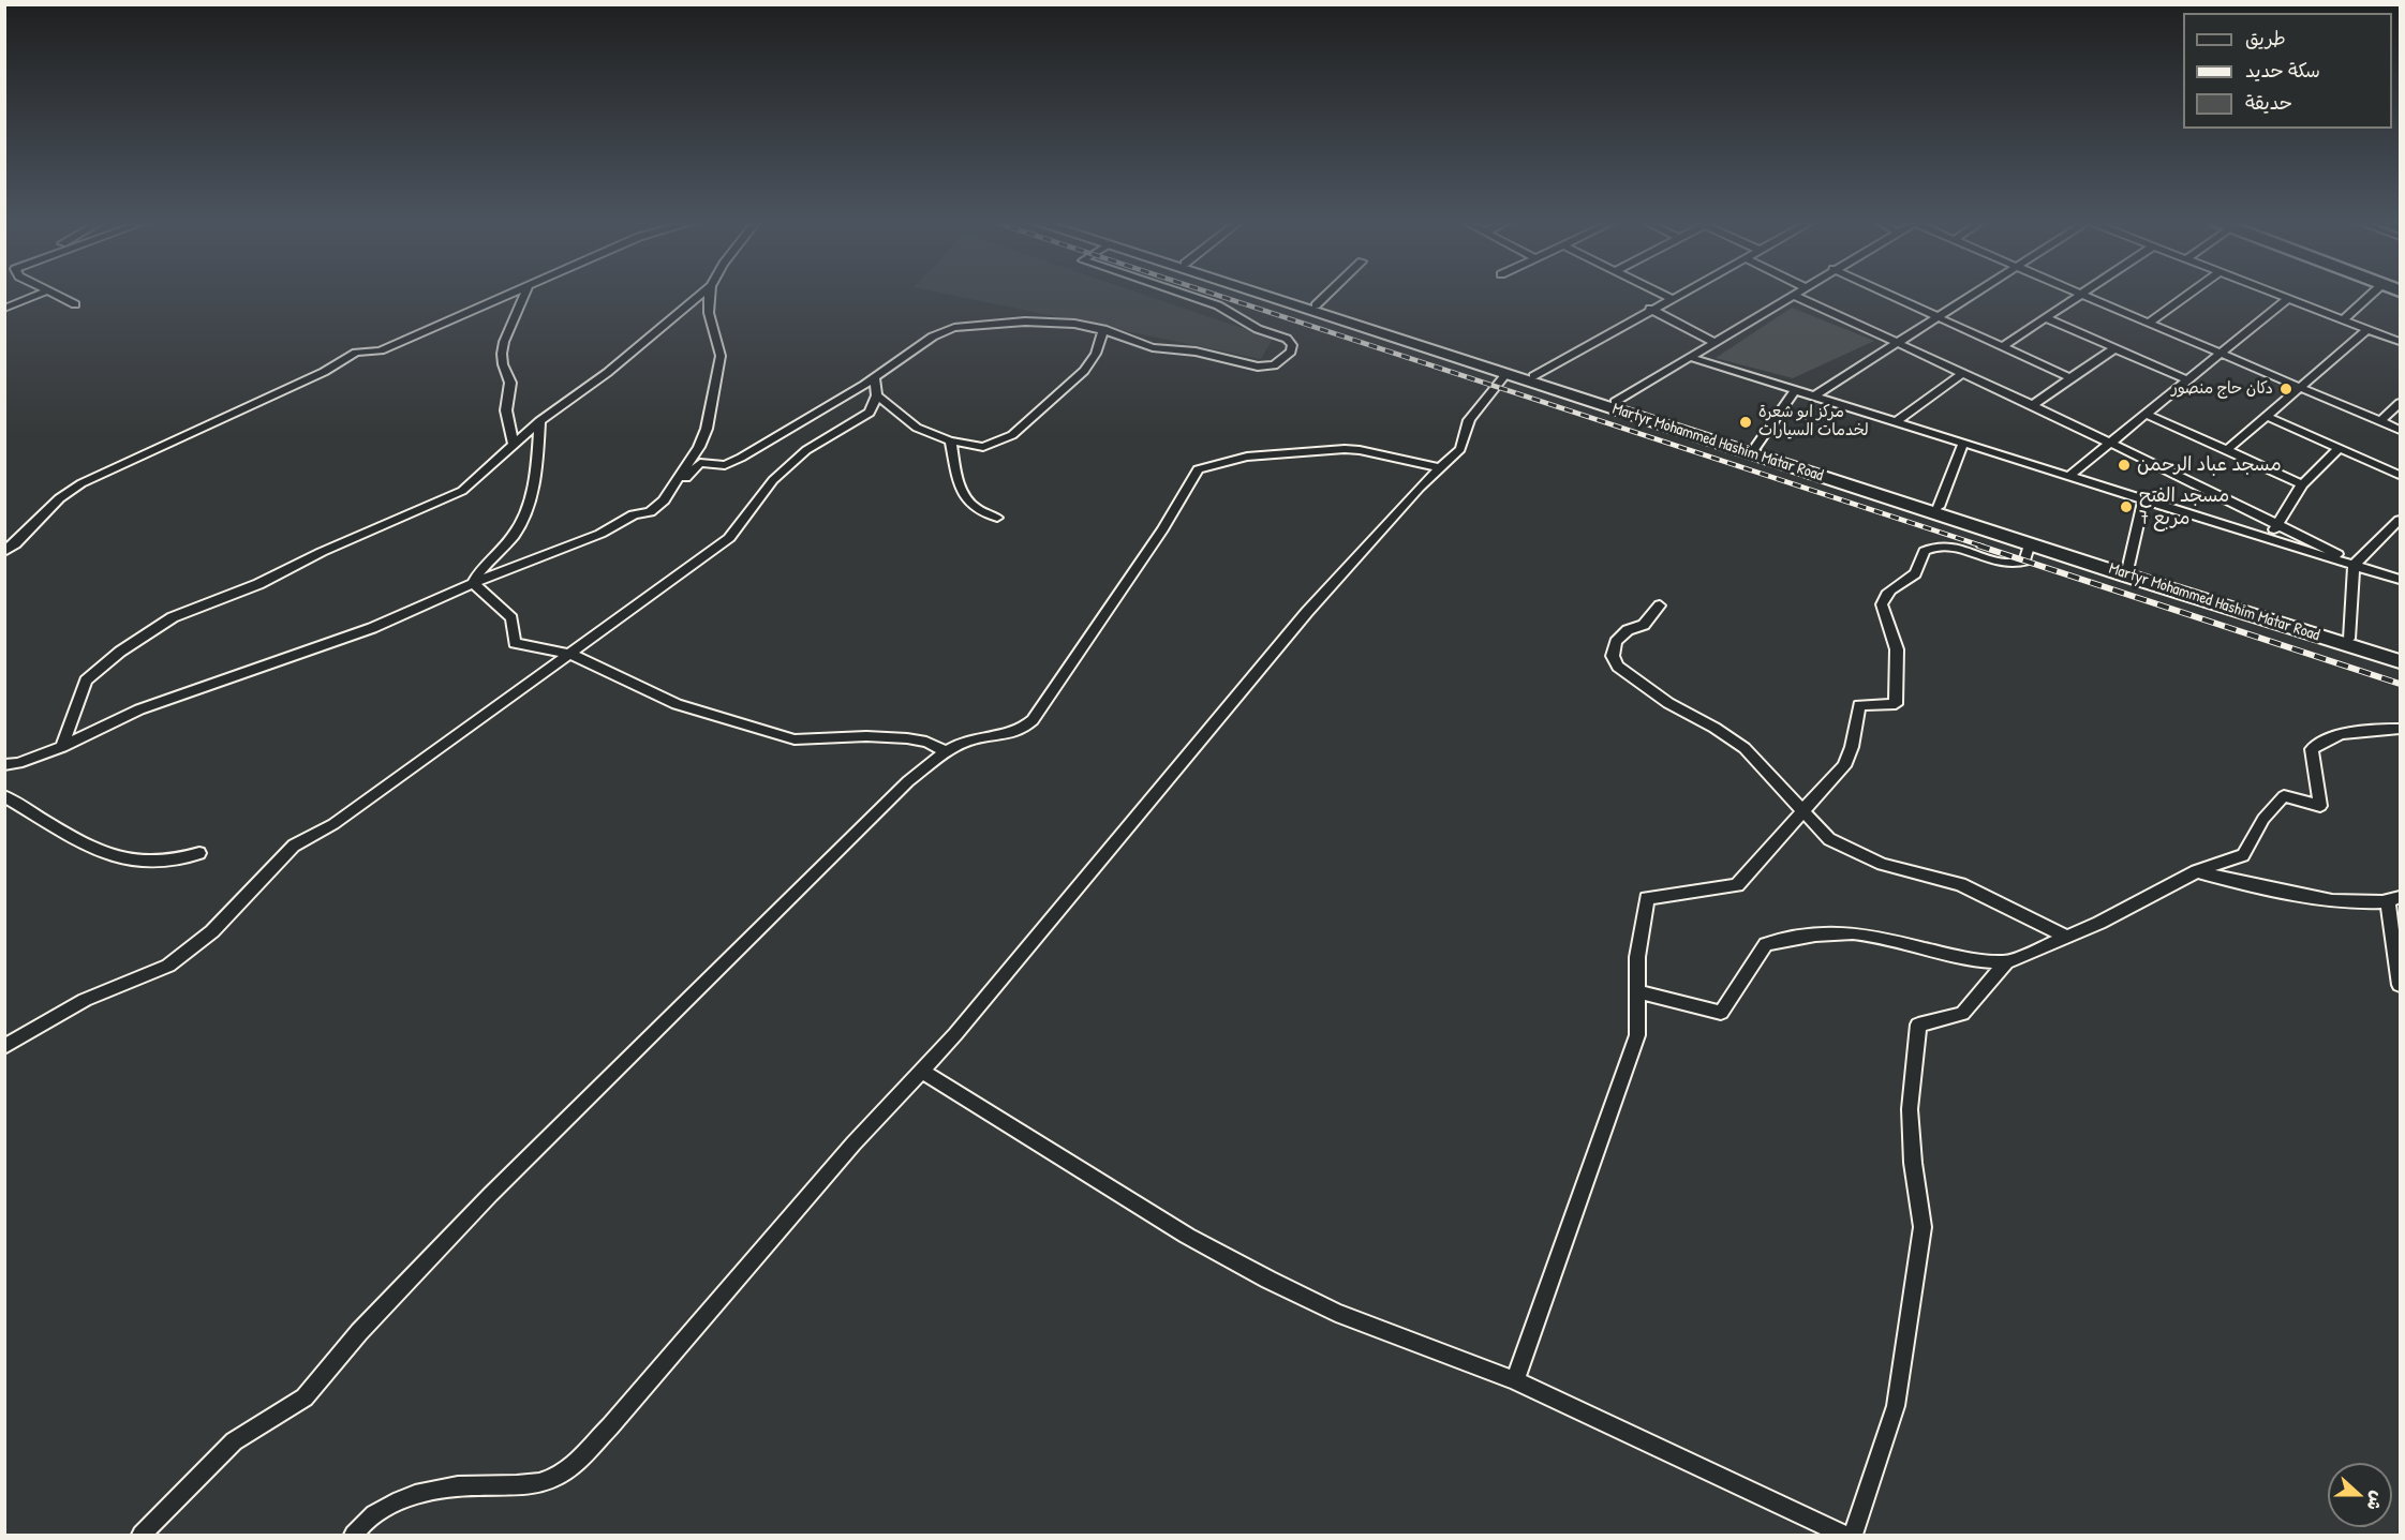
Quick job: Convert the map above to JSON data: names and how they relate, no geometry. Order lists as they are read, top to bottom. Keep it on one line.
{"streets":{"main road":["Martyr Mohammed Hashim Matar Road"]},"places":["دكان حاج منصور","مركز ابو شعرة لخدمات السيارات","مسجد عباد الرحمن","مسجد الفتح مربع 7"],"legend":["طريق","سكة حديد","حديقة"],"north":"right"}
